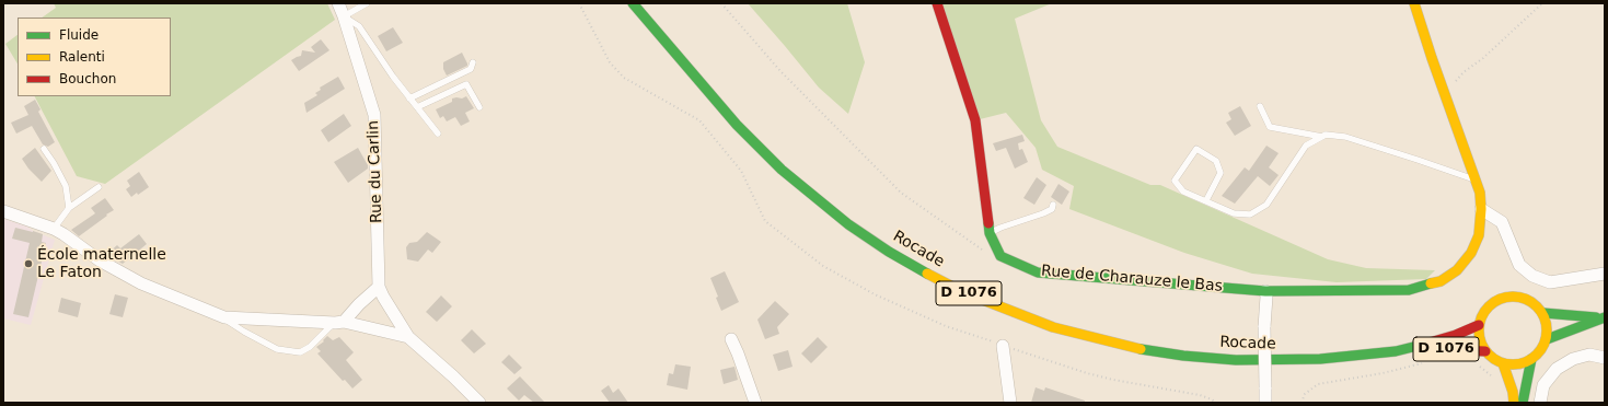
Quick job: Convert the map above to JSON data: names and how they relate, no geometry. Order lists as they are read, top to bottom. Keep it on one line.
{"streets":{"main road":["Rocade","Rue de Charauze le Bas","D 1076"],"street":["Rue du Carlin"]},"places":["École maternelle Le Faton"],"legend":["Fluide","Ralenti","Bouchon"]}
